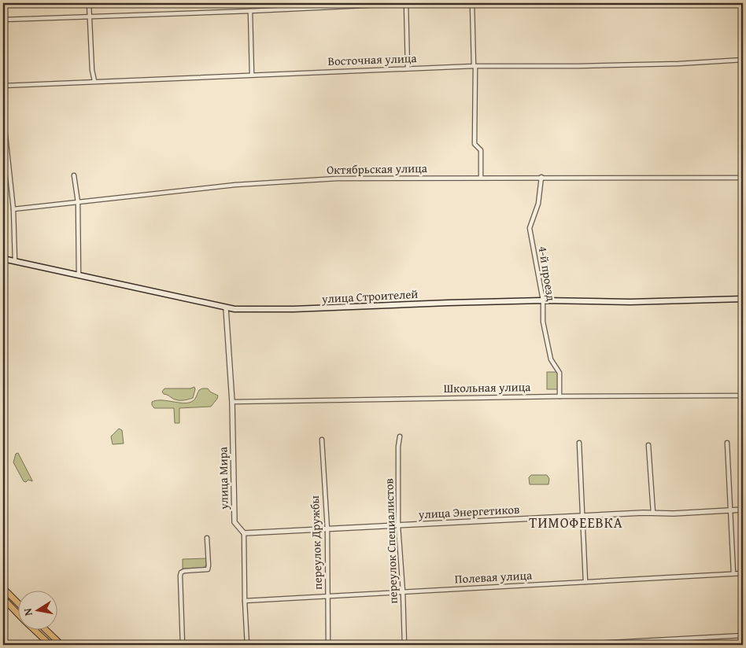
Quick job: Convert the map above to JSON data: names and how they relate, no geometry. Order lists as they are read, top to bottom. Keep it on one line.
{"streets":{"main road":["улица Строителей"],"street":["Восточная улица","Октябрьская улица","4-й проезд","Школьная улица","улица Мира","улица Энергетиков","переулок Специалистов","переулок Дружбы","Полевая улица"]},"crossings":[["Октябрьская улица","4-й проезд"],["4-й проезд","улица Строителей"],["4-й проезд","Школьная улица"],["улица Строителей","улица Мира"],["Школьная улица","улица Мира"],["улица Мира","улица Энергетиков"],["улица Мира","Полевая улица"],["улица Энергетиков","переулок Специалистов"],["улица Энергетиков","переулок Дружбы"],["переулок Специалистов","Полевая улица"],["переулок Дружбы","Полевая улица"]],"districts":["ТИМОФЕЕВКА"],"north":"left"}
